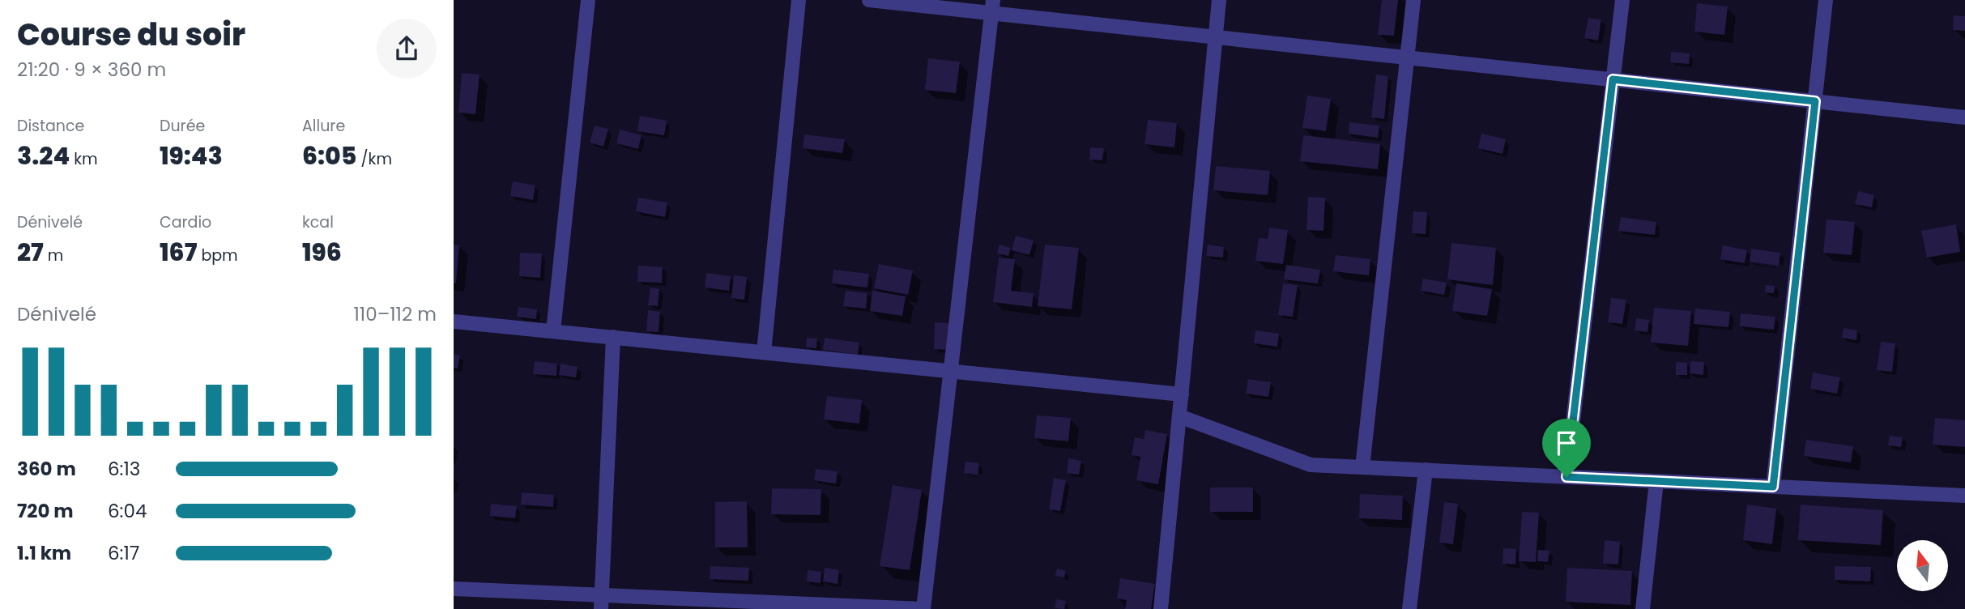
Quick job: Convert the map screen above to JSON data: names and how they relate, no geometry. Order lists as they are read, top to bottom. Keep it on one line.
{"north":"top","page":{"heading":["Course du soir","21:20 · 9 × 360 m"],"stats":[["Distance","3.24 km"],["Durée","19:43"],["Allure","6:05 /km"],["Dénivelé","27 m"],["Cardio","167 bpm"],["kcal","196"]],"chart":["Dénivelé","110–112 m"],"list":[{"name":"360 m","note":"6:13"},{"name":"720 m","note":"6:04"},{"name":"1.1 km","note":"6:17"}]}}
